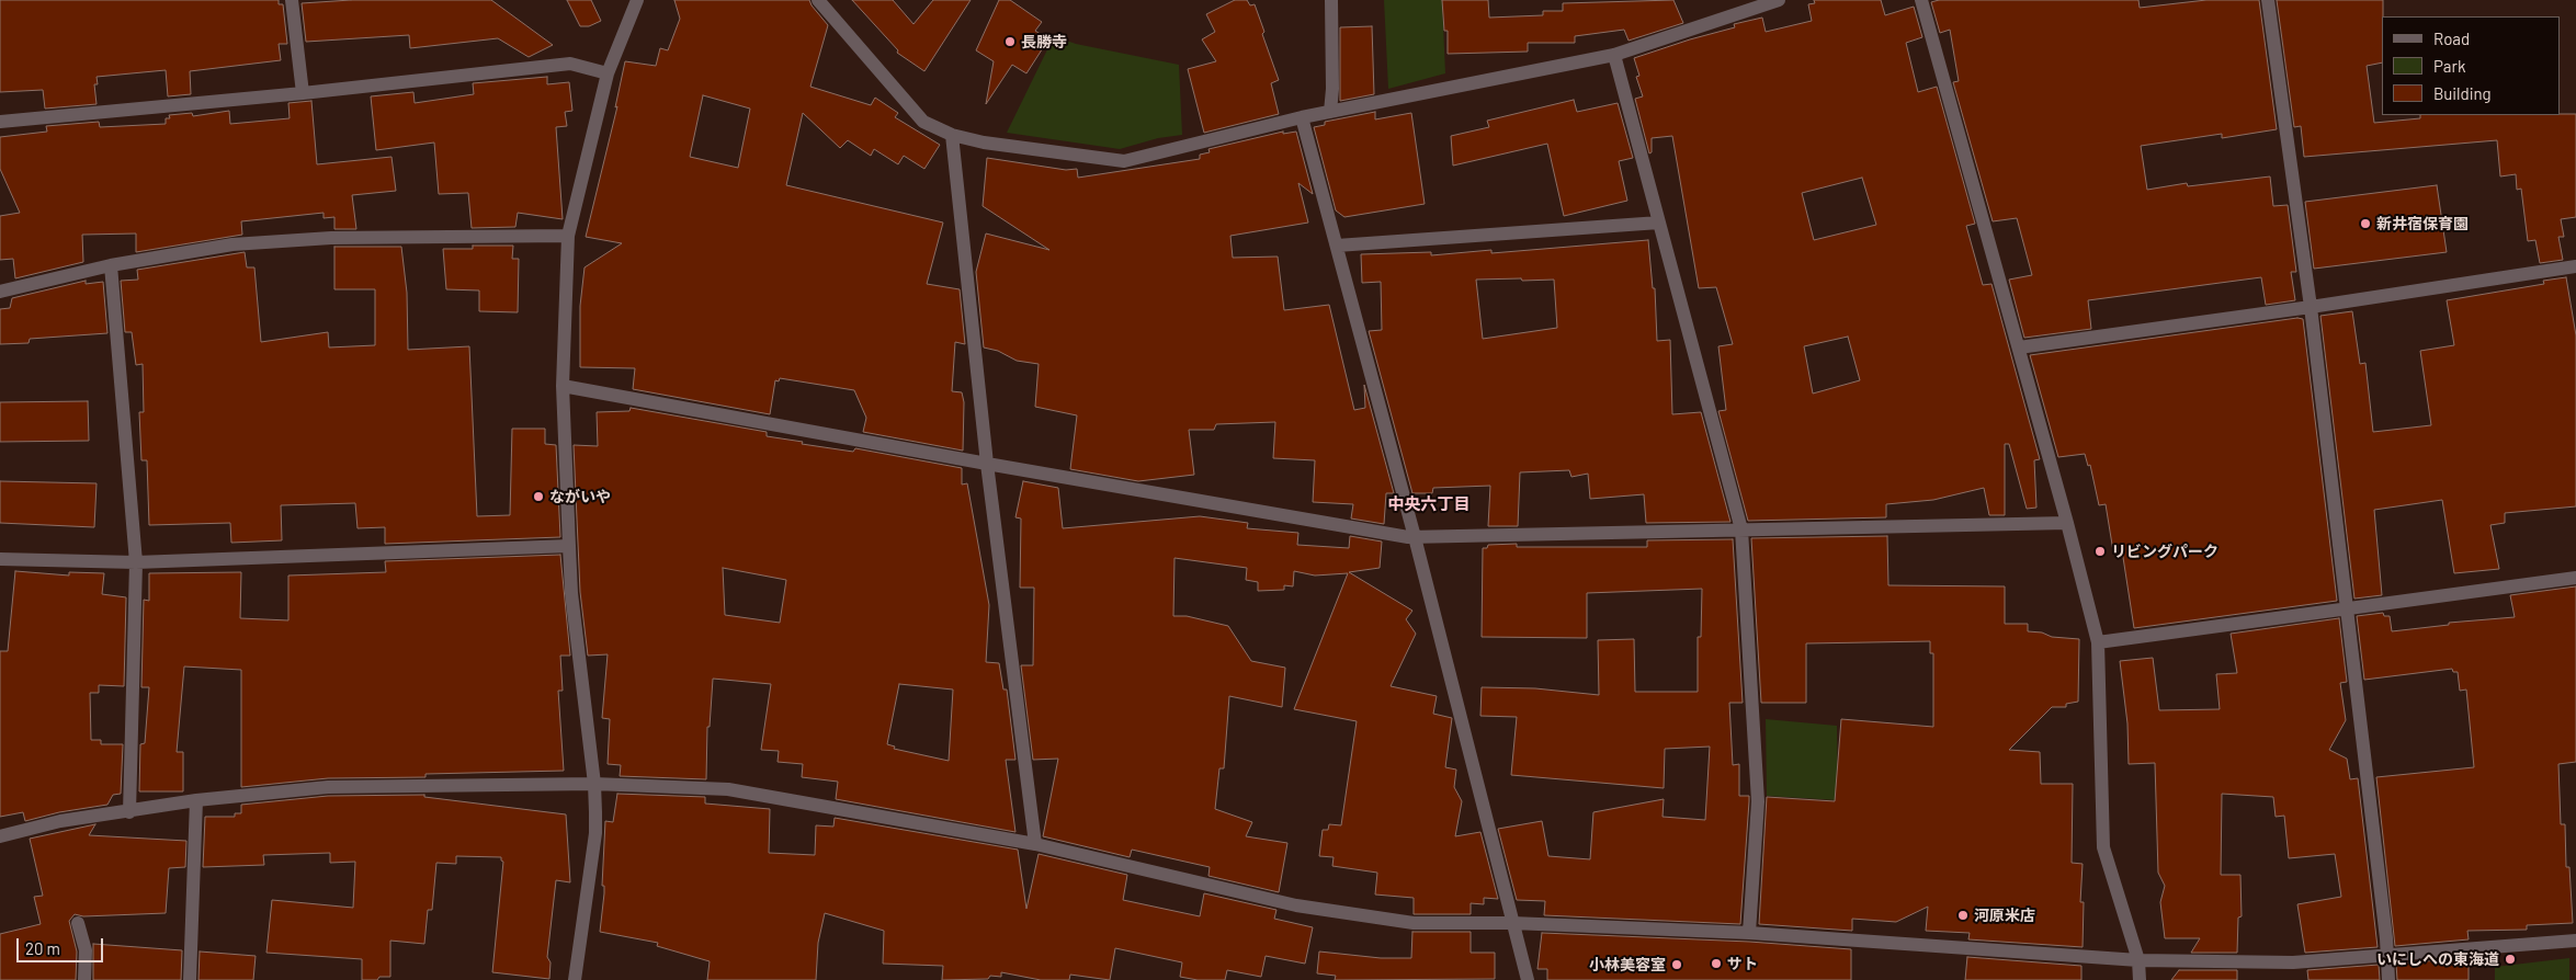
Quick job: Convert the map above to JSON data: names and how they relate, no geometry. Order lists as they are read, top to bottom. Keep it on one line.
{"districts":["中央六丁目"],"places":["長勝寺","新井宿保育園","ながいや","リビングパーク","河原米店","いにしへの東海道","サト","小林美容室"],"legend":["Road","Park","Building"],"scale_bar":"20 m"}
